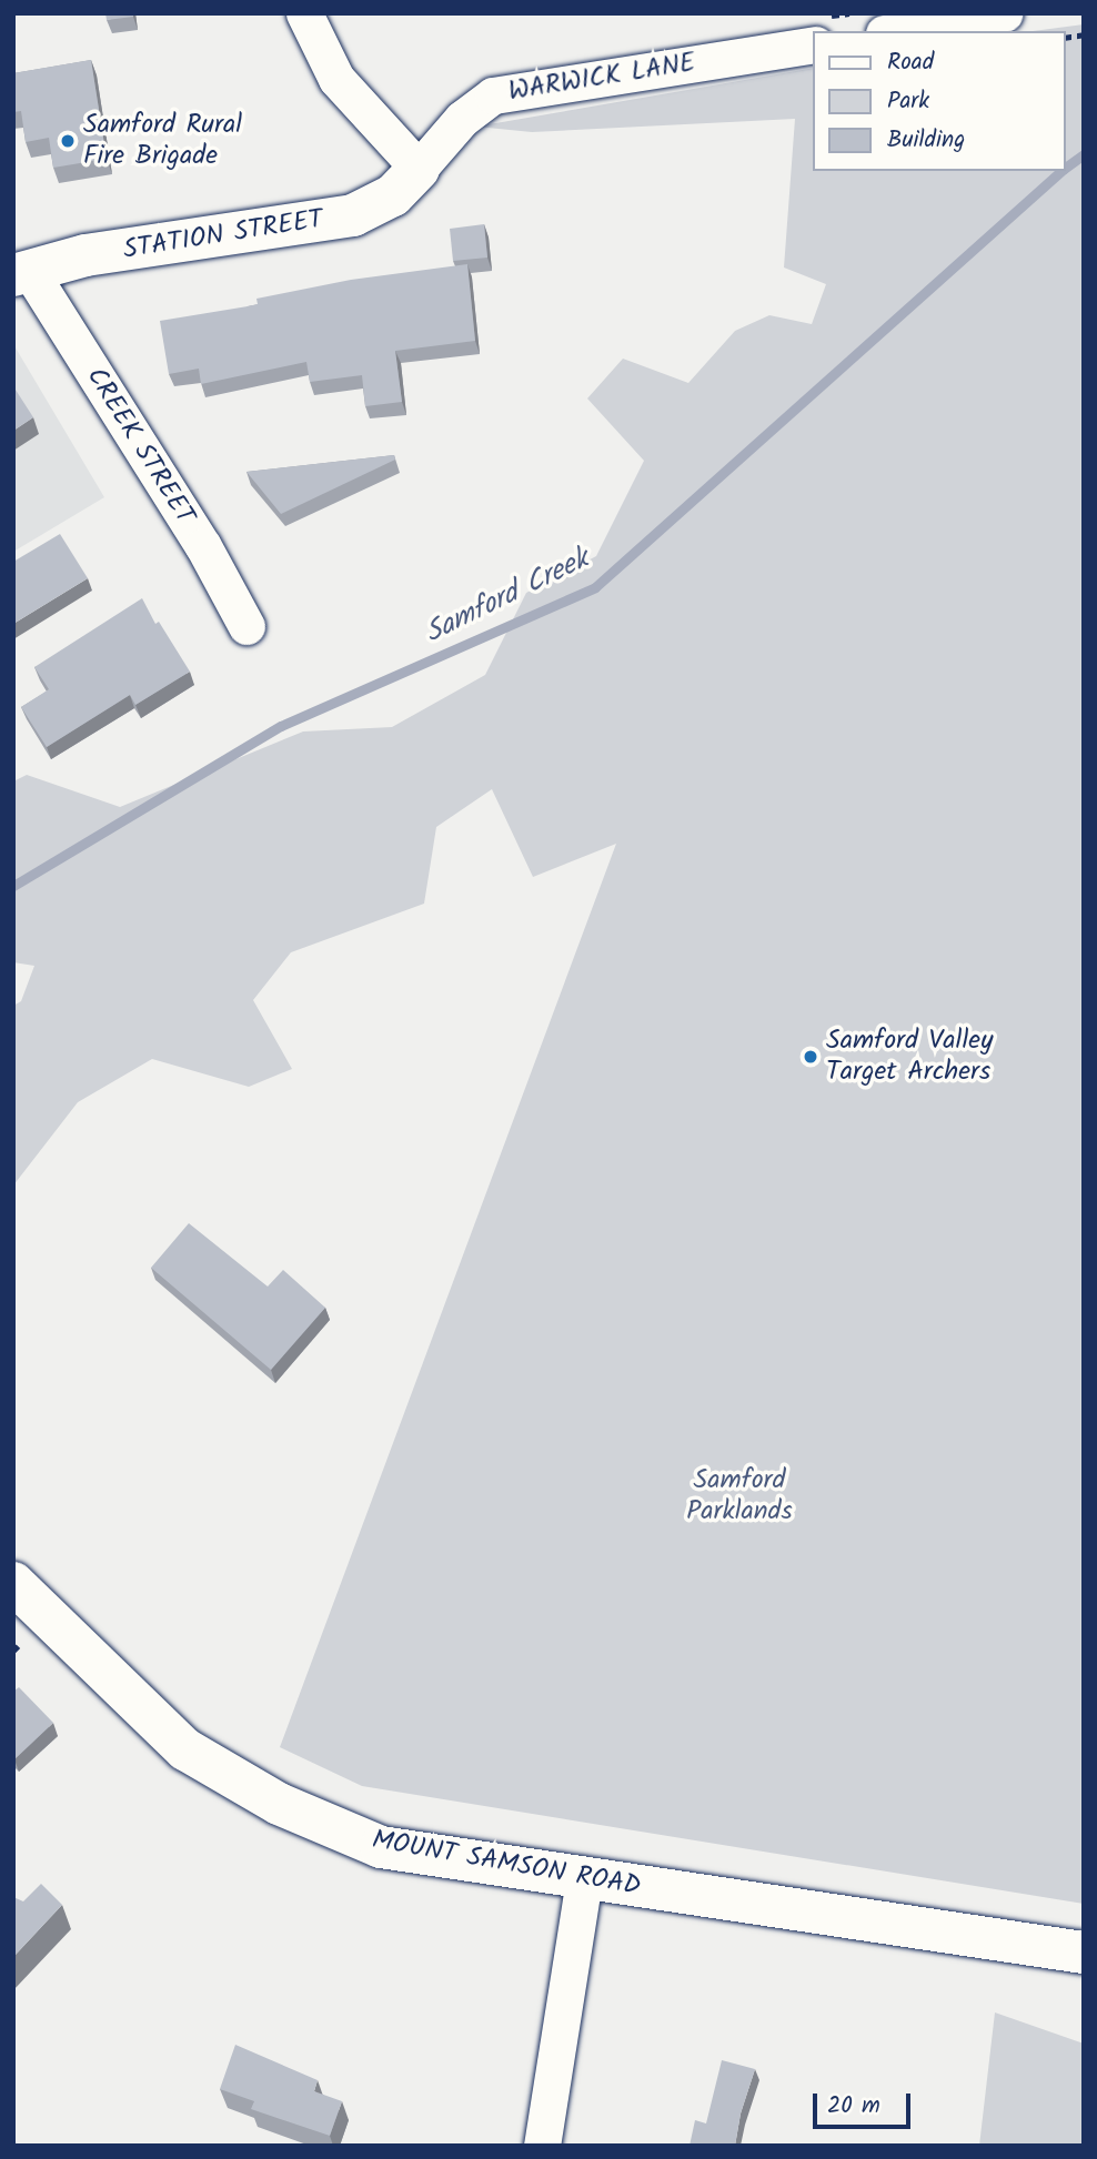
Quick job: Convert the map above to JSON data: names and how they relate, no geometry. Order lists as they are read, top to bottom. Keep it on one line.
{"streets":{"main road":["STATION STREET","MOUNT SAMSON ROAD"],"street":["WARWICK LANE","CREEK STREET"]},"crossings":[["WARWICK LANE","STATION STREET"],["STATION STREET","CREEK STREET"]],"water":["Samford Creek"],"parks":["Samford Parklands"],"places":["Samford Rural Fire Brigade","Samford Valley Target Archers"],"legend":["Road","Park","Building"],"scale_bar":"20 m"}
